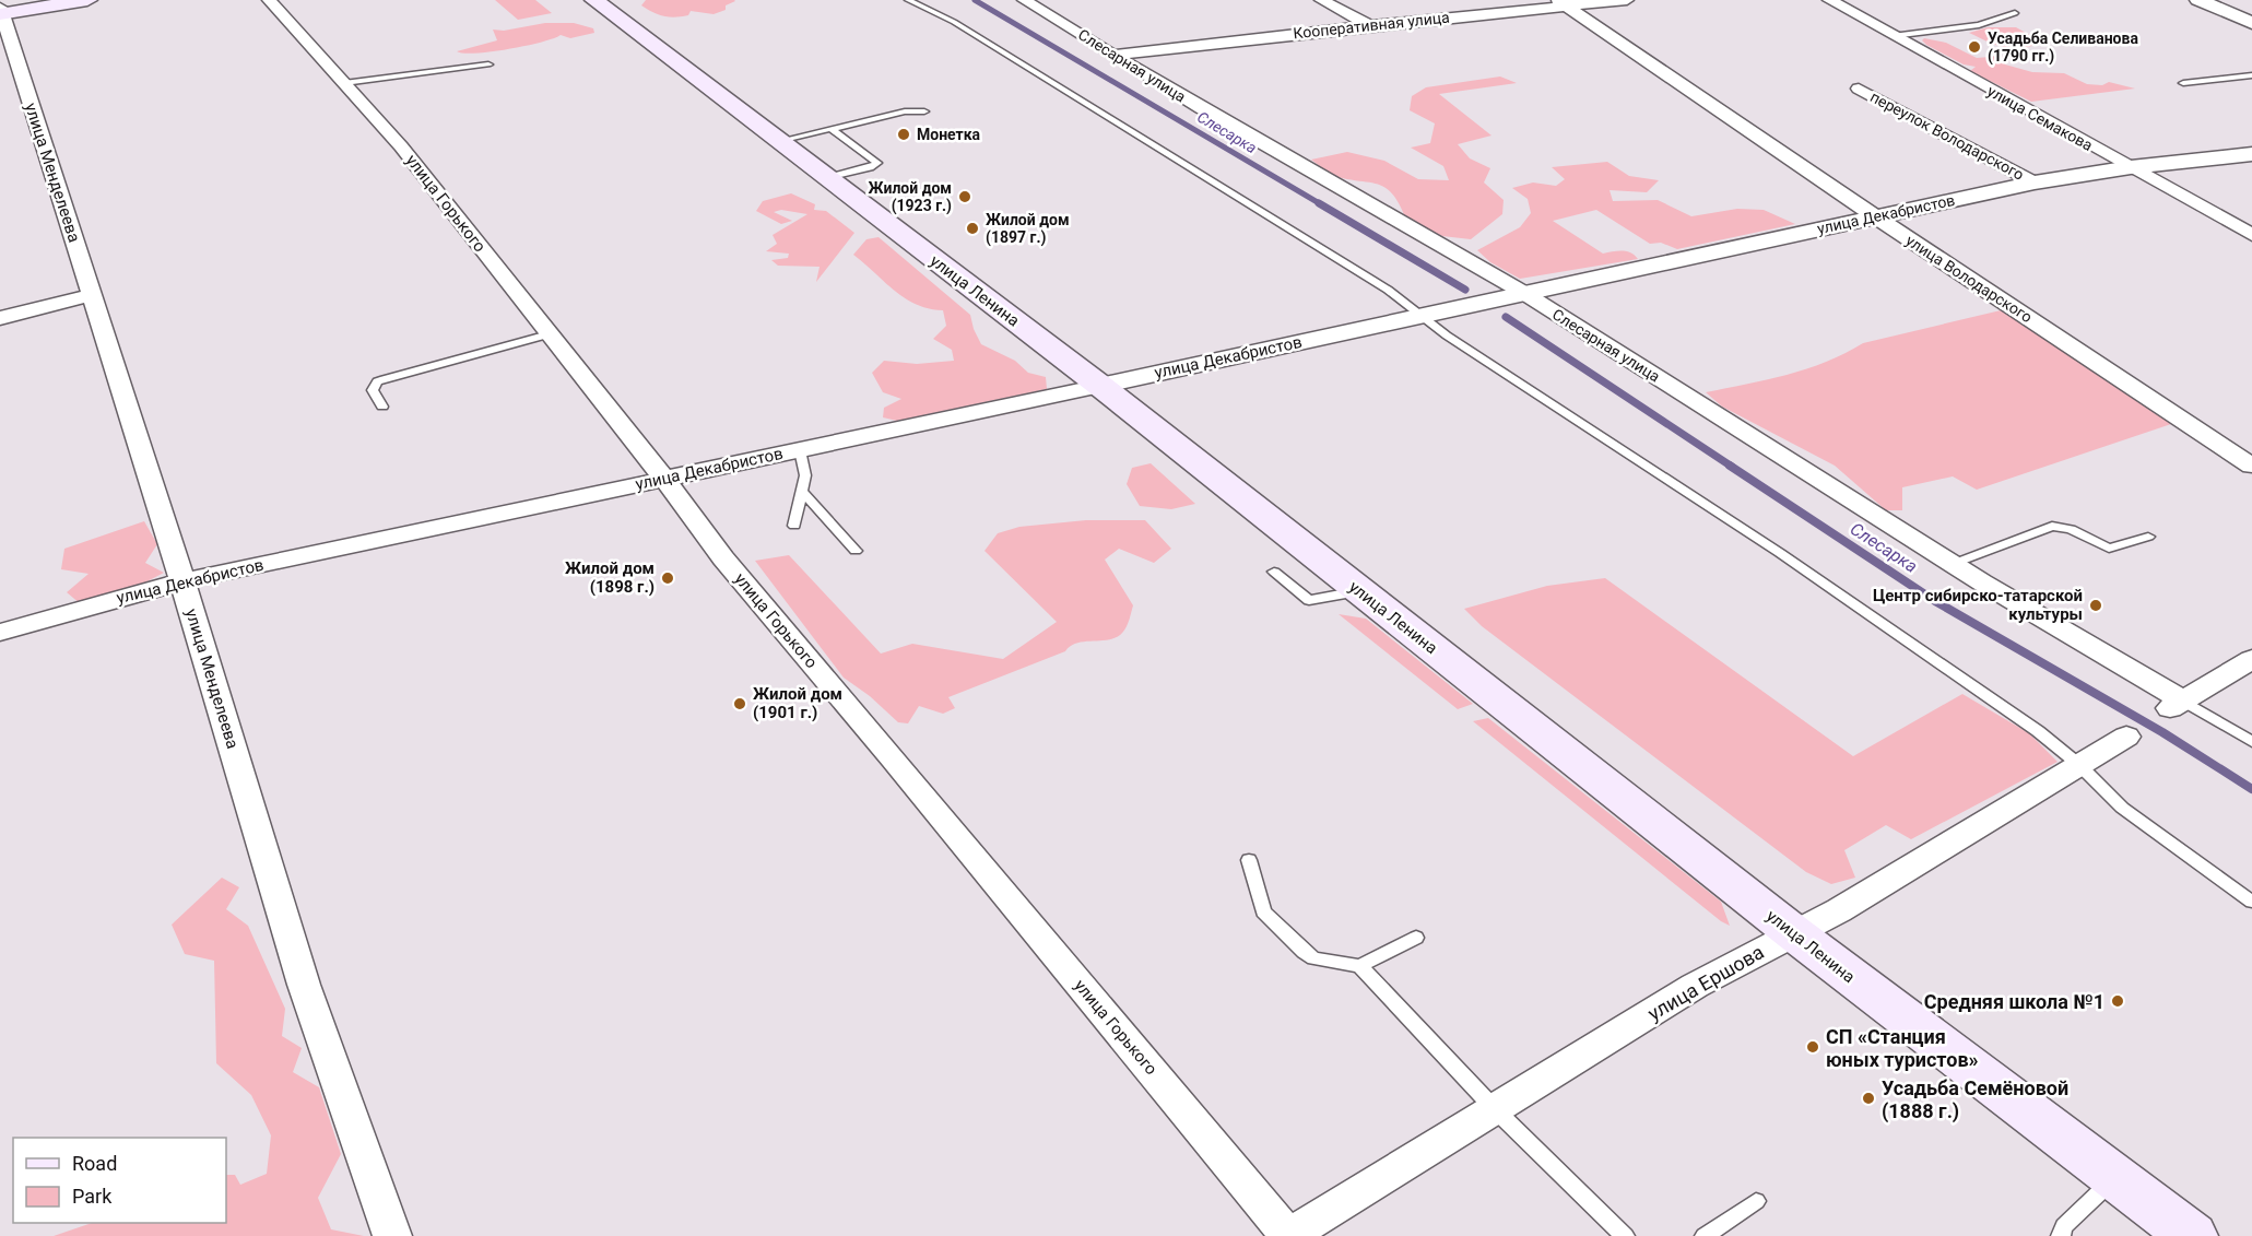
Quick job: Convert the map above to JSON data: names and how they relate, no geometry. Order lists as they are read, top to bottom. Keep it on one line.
{"streets":{"main road":["улица Ленина"],"street":["Кооперативная улица","Слесарная улица","улица Семакова","переулок Володарского","улица Менделеева","улица Горького","улица Декабристов","улица Володарского","улица Ершова"]},"crossings":[["Кооперативная улица","Слесарная улица"],["Кооперативная улица","улица Володарского"],["Слесарная улица","улица Декабристов"],["улица Семакова","улица Декабристов"],["переулок Володарского","улица Декабристов"],["улица Менделеева","улица Декабристов"],["улица Горького","улица Декабристов"],["улица Горького","улица Ершова"],["улица Декабристов","улица Володарского"],["улица Декабристов","улица Ленина"],["улица Ленина","улица Ершова"]],"water":["Слесарка"],"places":["Усадьба Селиванова (1790 гг.)","Монетка","Жилой дом (1923 г.)","Жилой дом (1897 г.)","Жилой дом (1898 г.)","Центр сибирско-татарской культуры","Жилой дом (1901 г.)","Средняя школа №1","СП «Станция юных туристов»","Усадьба Семёновой (1888 г.)"],"legend":["Road","Park"]}
